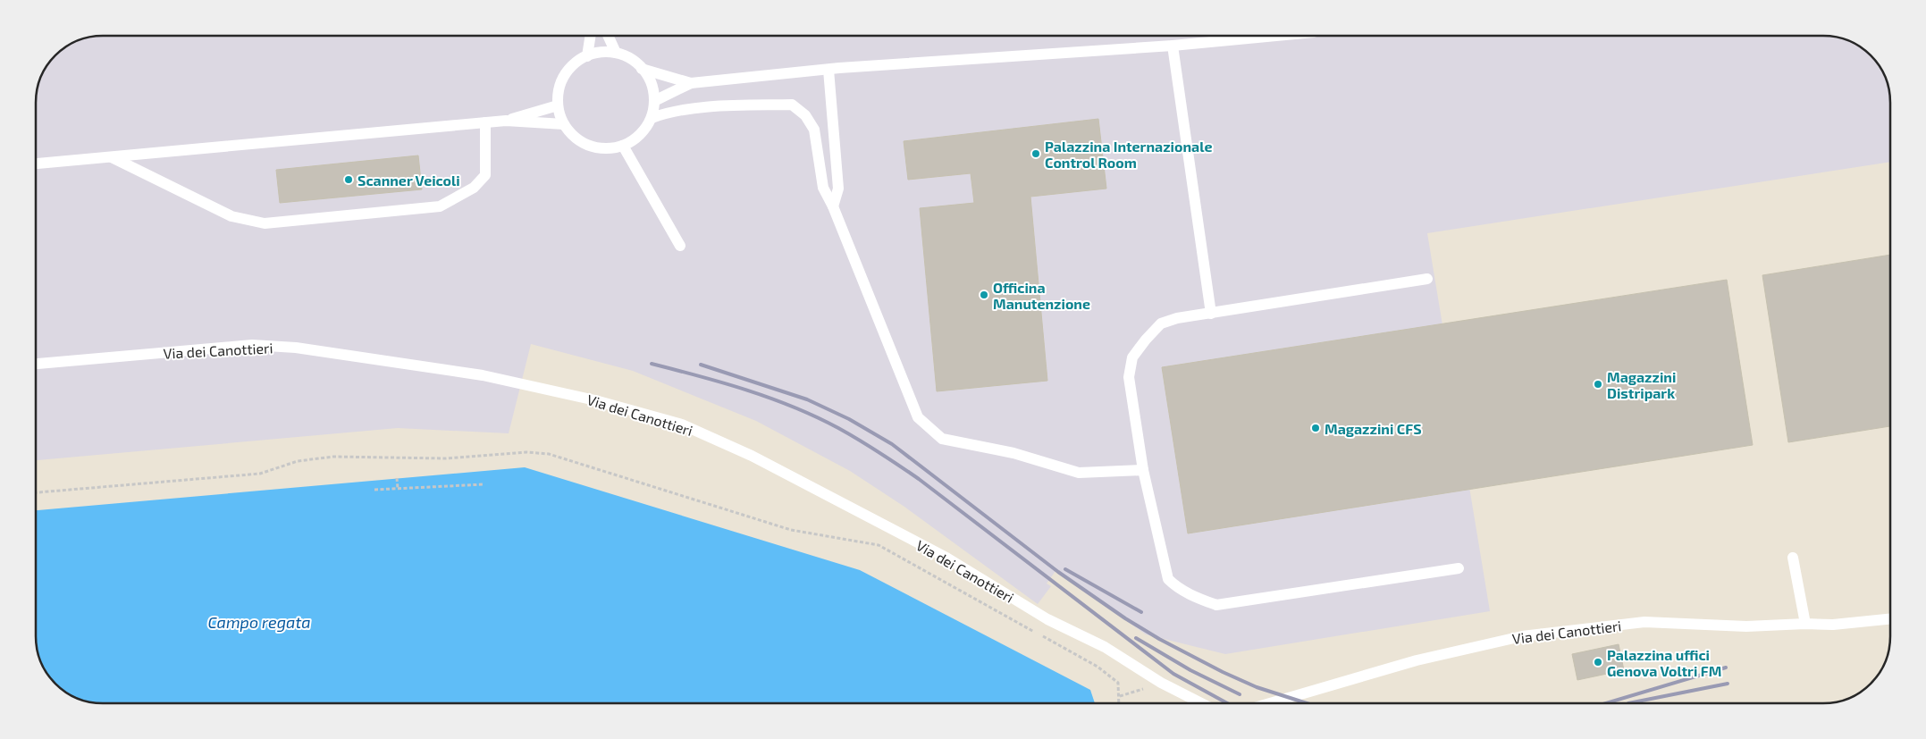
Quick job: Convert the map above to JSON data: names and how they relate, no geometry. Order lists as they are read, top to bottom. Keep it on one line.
{"streets":{"lane":["Via dei Canottieri"]},"water":["Campo regata"],"places":["Palazzina Internazionale Control Room","Scanner Veicoli","Officina Manutenzione","Magazzini Distripark","Magazzini CFS","Palazzina uffici Genova Voltri FM"]}
